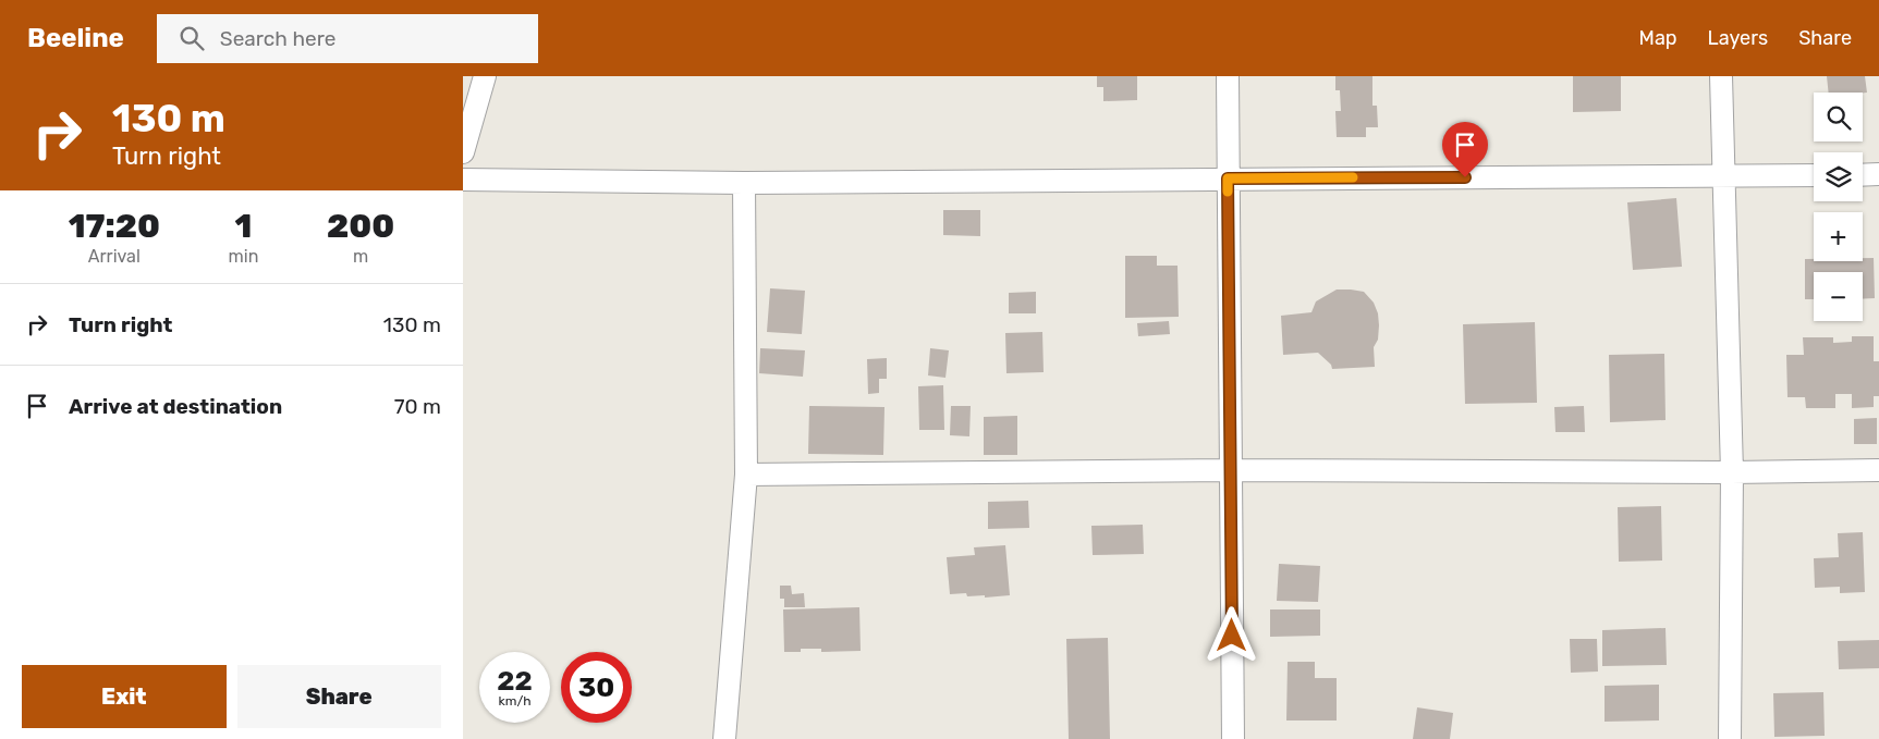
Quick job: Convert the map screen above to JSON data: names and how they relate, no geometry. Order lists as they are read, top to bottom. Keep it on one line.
{"page":{"header":"Beeline","search":"Search here","nav":["Map","Layers","Share"],"turn":["130 m","Turn right"],"map_buttons":["+","−"],"eta":["17:20","Arrival","1","min","200","m"],"list":[{"name":"Turn right","value":"130 m"},{"name":"Arrive at destination","value":"70 m"}],"speed":"22 km/h","limit":"30","buttons":["Exit","Share"]}}
